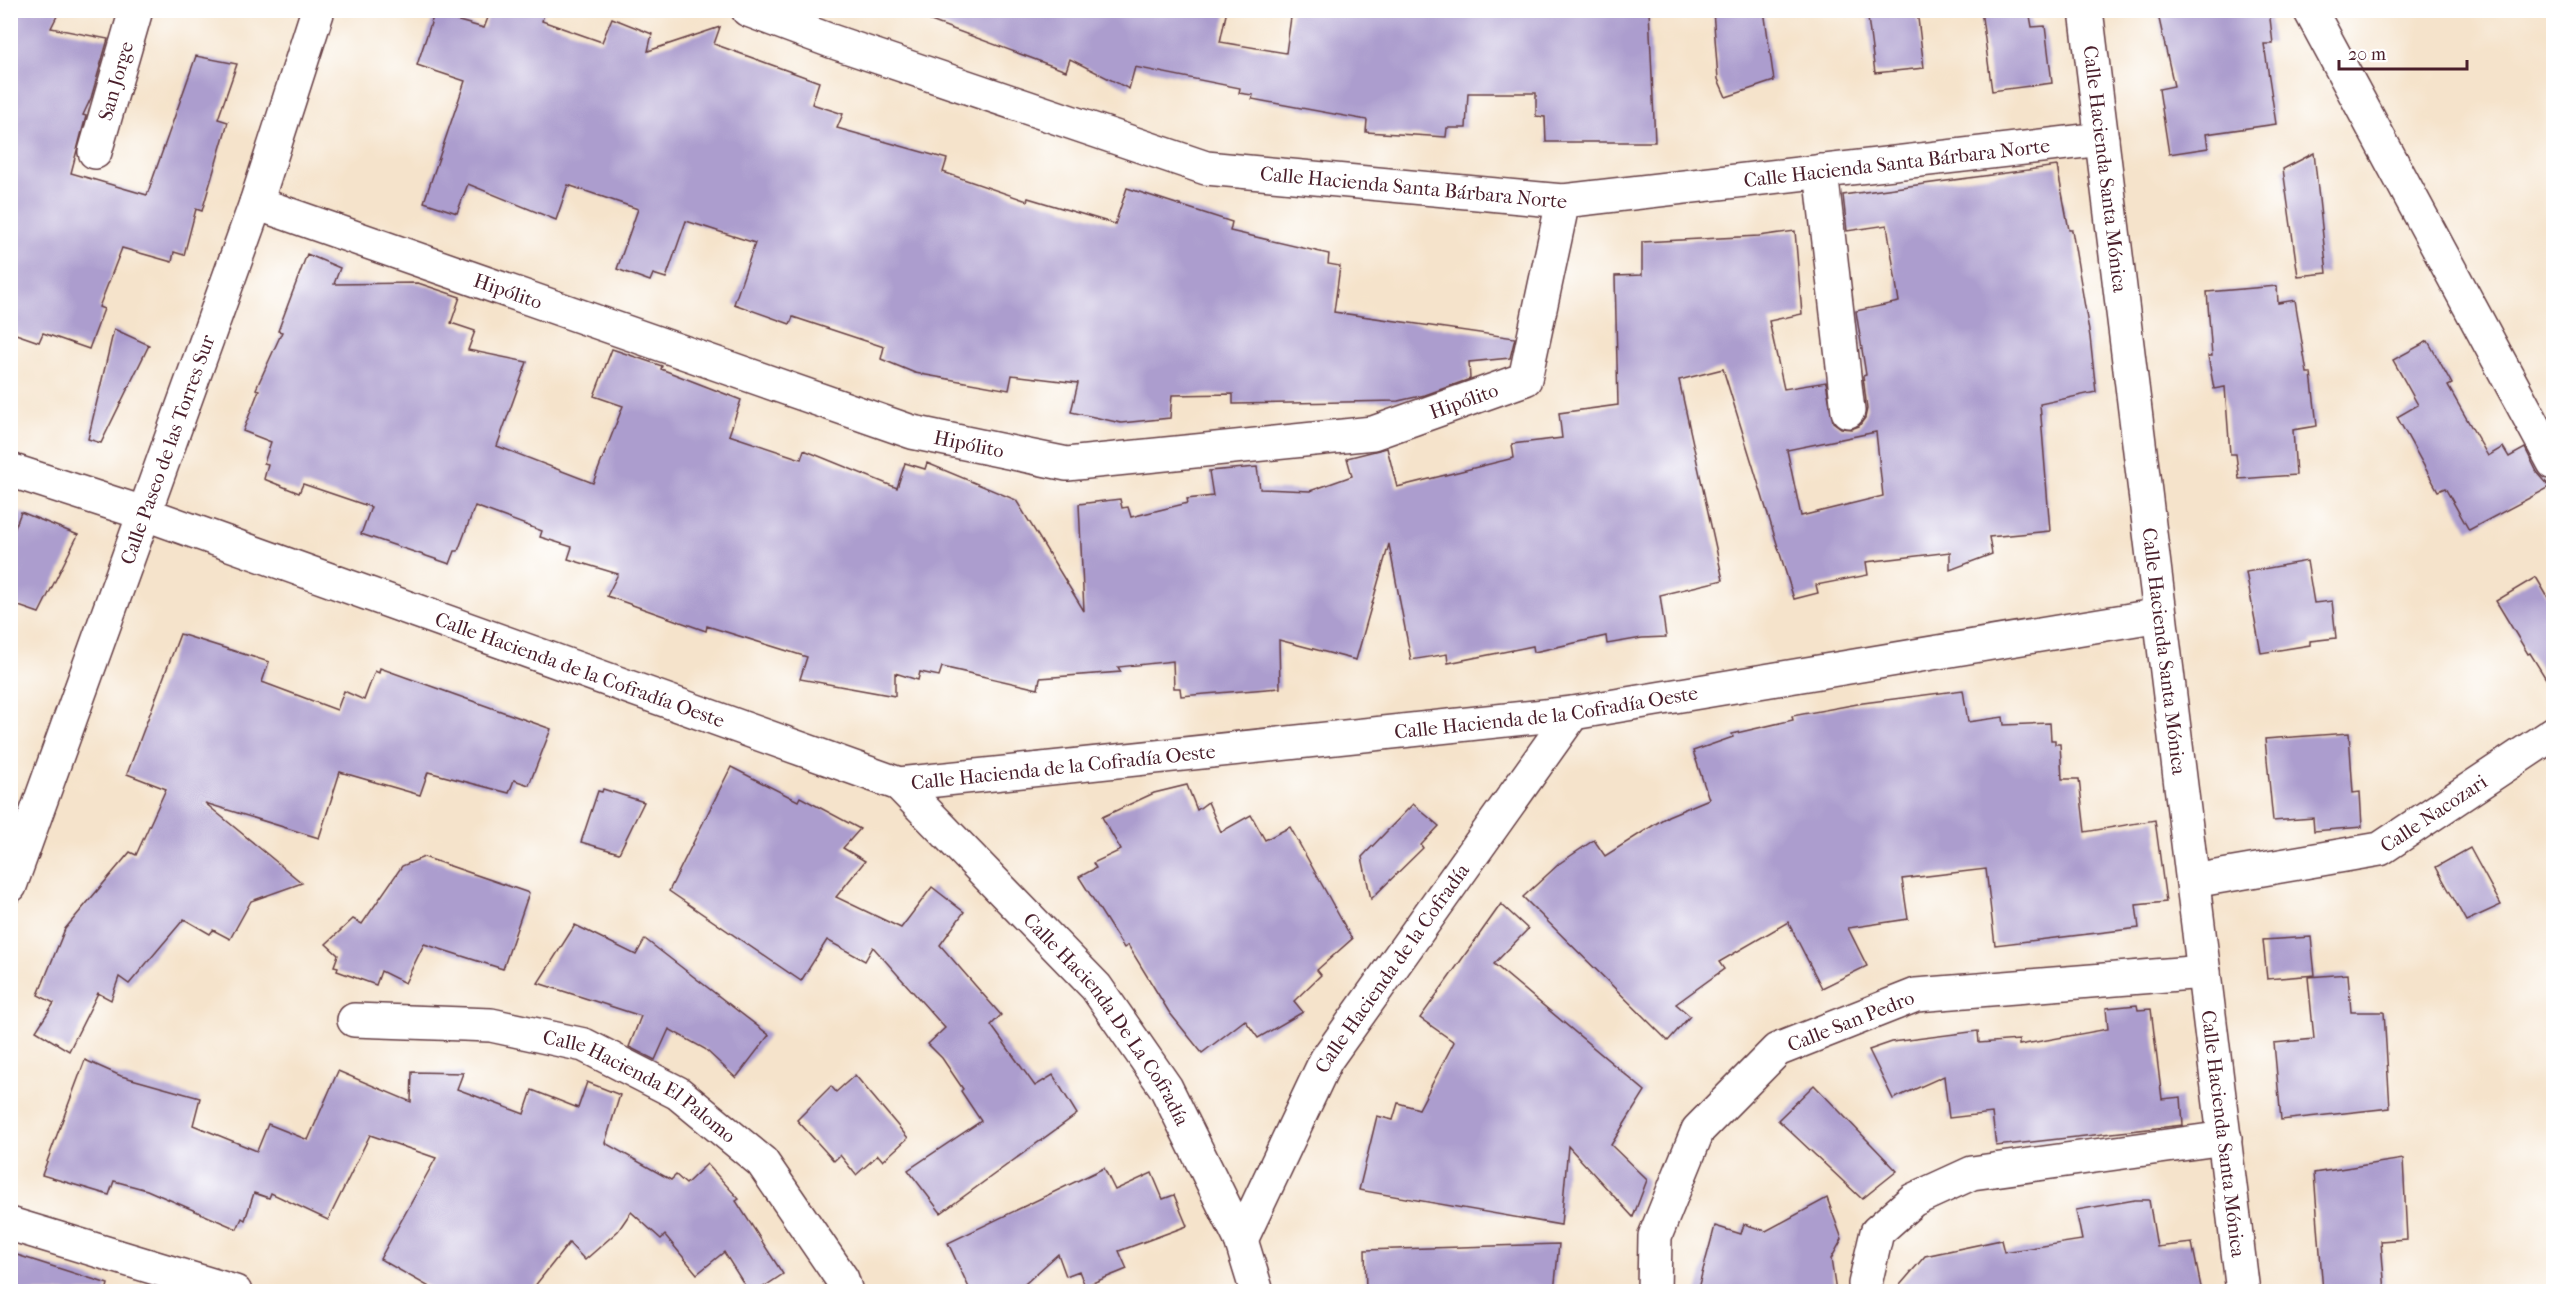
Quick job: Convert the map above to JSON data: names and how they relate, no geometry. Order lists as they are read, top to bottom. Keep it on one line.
{"streets":{"street":["San Jorge","Calle Hacienda Santa Bárbara Norte","Calle Hacienda Santa Mónica","Hipólito","Calle Paseo de las Torres Sur","Calle Hacienda de la Cofradía Oeste","Calle Nacozari","Calle Hacienda de la Cofradía","Calle Hacienda De La Cofradía","Calle San Pedro","Calle Hacienda El Palomo"]},"crossings":[["Calle Hacienda Santa Bárbara Norte","Calle Hacienda Santa Mónica"],["Calle Hacienda Santa Bárbara Norte","Hipólito"],["Calle Hacienda Santa Mónica","Calle Hacienda de la Cofradía Oeste"],["Calle Hacienda Santa Mónica","Calle Nacozari"],["Calle Hacienda Santa Mónica","Calle San Pedro"],["Hipólito","Calle Paseo de las Torres Sur"],["Calle Paseo de las Torres Sur","Calle Hacienda de la Cofradía Oeste"],["Calle Hacienda de la Cofradía Oeste","Calle Hacienda de la Cofradía"],["Calle Hacienda de la Cofradía Oeste","Calle Hacienda De La Cofradía"],["Calle Hacienda de la Cofradía","Calle Hacienda De La Cofradía"]],"scale_bar":"20 m"}
